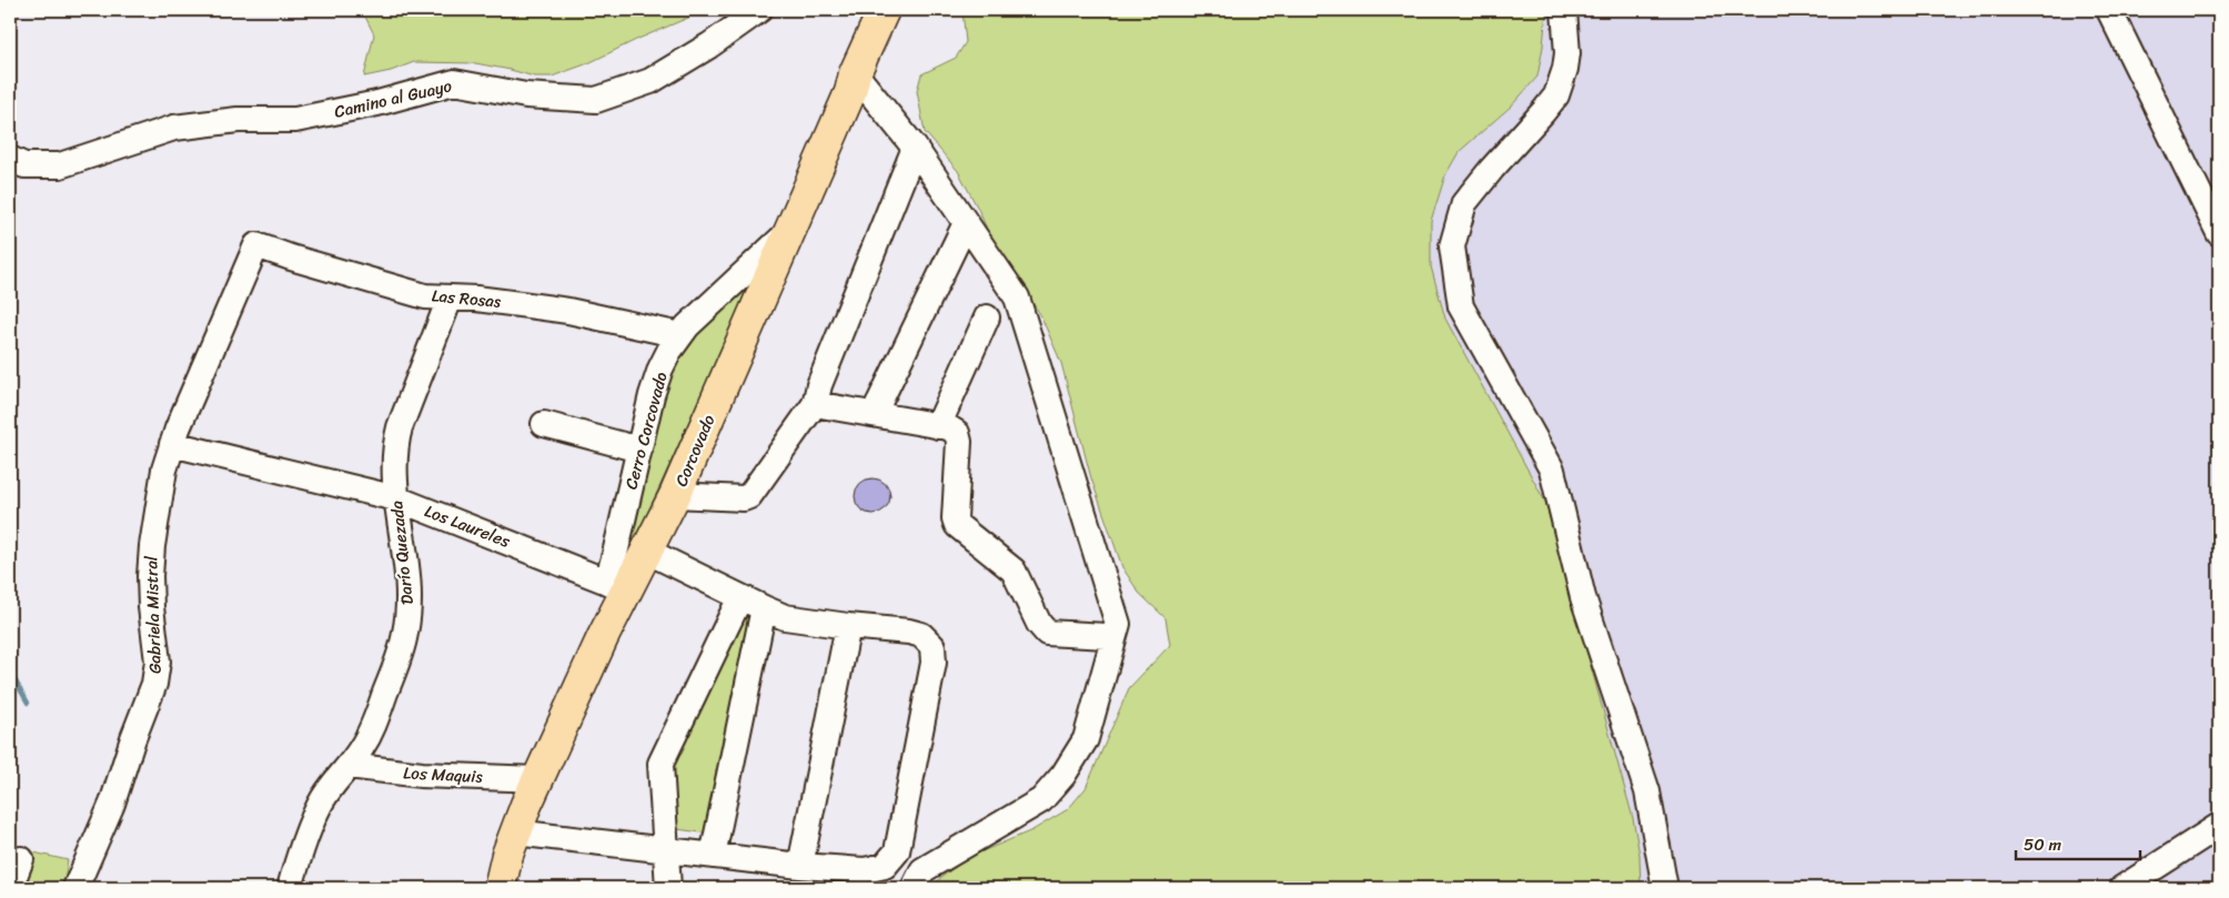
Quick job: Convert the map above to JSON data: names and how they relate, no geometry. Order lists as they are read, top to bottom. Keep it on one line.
{"streets":{"main road":["Corcovado"],"street":["Camino al Guayo","Las Rosas","Cerro Corcovado","Los Laureles","Darío Quezada","Gabriela Mistral","Los Maquis"]},"crossings":[["Las Rosas","Cerro Corcovado"],["Las Rosas","Darío Quezada"],["Las Rosas","Gabriela Mistral"],["Cerro Corcovado","Corcovado"],["Cerro Corcovado","Los Laureles"],["Corcovado","Los Laureles"],["Corcovado","Los Maquis"],["Los Laureles","Darío Quezada"],["Los Laureles","Gabriela Mistral"],["Darío Quezada","Los Maquis"]],"scale_bar":"50 m"}
